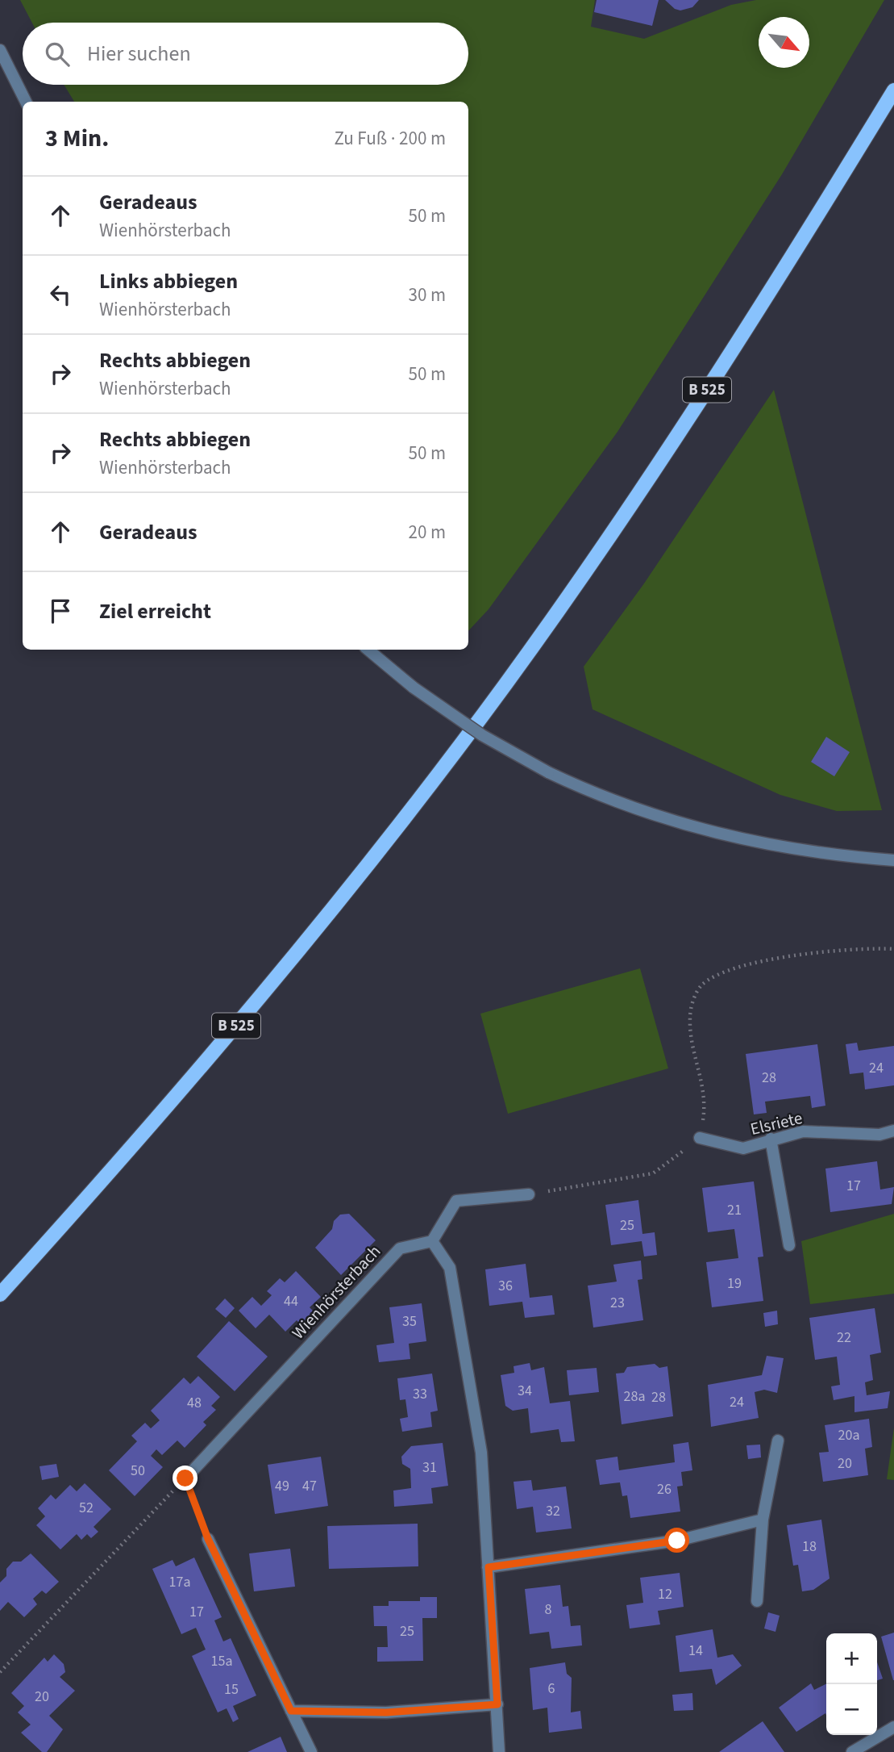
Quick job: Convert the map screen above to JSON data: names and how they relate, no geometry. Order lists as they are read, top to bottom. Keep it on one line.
{"streets":{"main road":["B 525"],"street":["Elsriete","Wienhörsterbach"]},"house_numbers":["24","28","17","21","25","19","36","44","23","35","22","34","33","28a","28","24","48","20a","20","31","50","49","47","26","52","32","18","17a","12","8","17","25","14","15a","6","15","20"],"north":"bottom right","page":{"search":"Hier suchen","heading":["3 Min.","Zu Fuß · 200 m"],"list":[["Geradeaus","Wienhörsterbach","50 m"],["Links abbiegen","Wienhörsterbach","30 m"],["Rechts abbiegen","Wienhörsterbach","50 m"],["Rechts abbiegen","Wienhörsterbach","50 m"],["Geradeaus","20 m"],"Ziel erreicht"],"map_buttons":["+","−"]}}
